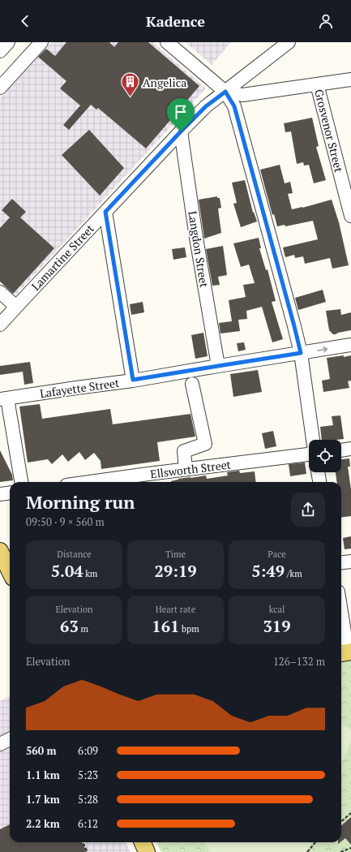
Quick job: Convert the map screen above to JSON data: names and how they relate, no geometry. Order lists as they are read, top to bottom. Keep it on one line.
{"streets":{"street":["Grosvenor Street","Langdon Street","Lamartine Street","Lafayette Street","Ellsworth Street"]},"crossings":[["Langdon Street","Lamartine Street"],["Langdon Street","Lafayette Street"]],"places":{"building":["Angelica"]},"page":{"header":"Kadence","heading":["Morning run","09:50 · 9 × 560 m"],"stats":[["Distance","5.04 km"],["Time","29:19"],["Pace","5:49 /km"],["Elevation","63 m"],["Heart rate","161 bpm"],["kcal","319"]],"chart":["Elevation","126–132 m"],"list":[{"name":"560 m","note":"6:09"},{"name":"1.1 km","note":"5:23"},{"name":"1.7 km","note":"5:28"},{"name":"2.2 km","note":"6:12"}]}}
